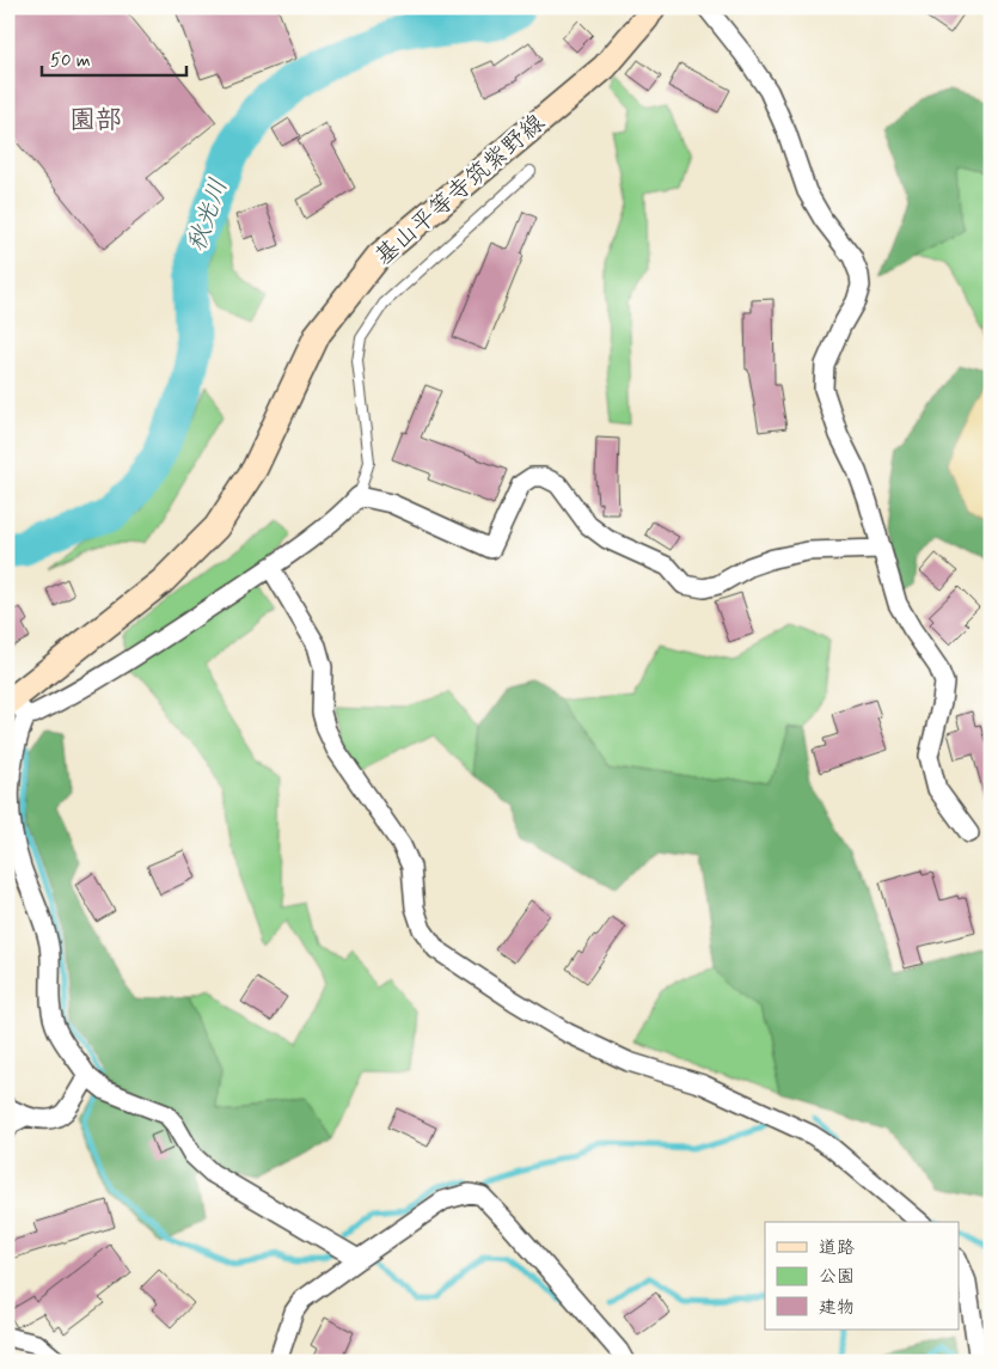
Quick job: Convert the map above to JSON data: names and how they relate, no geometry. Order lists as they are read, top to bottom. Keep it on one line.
{"streets":{"main road":["基山平等寺筑紫野線"]},"districts":["園部"],"water":["秋光川"],"legend":["道路","公園","建物"],"scale_bar":"50 m"}
